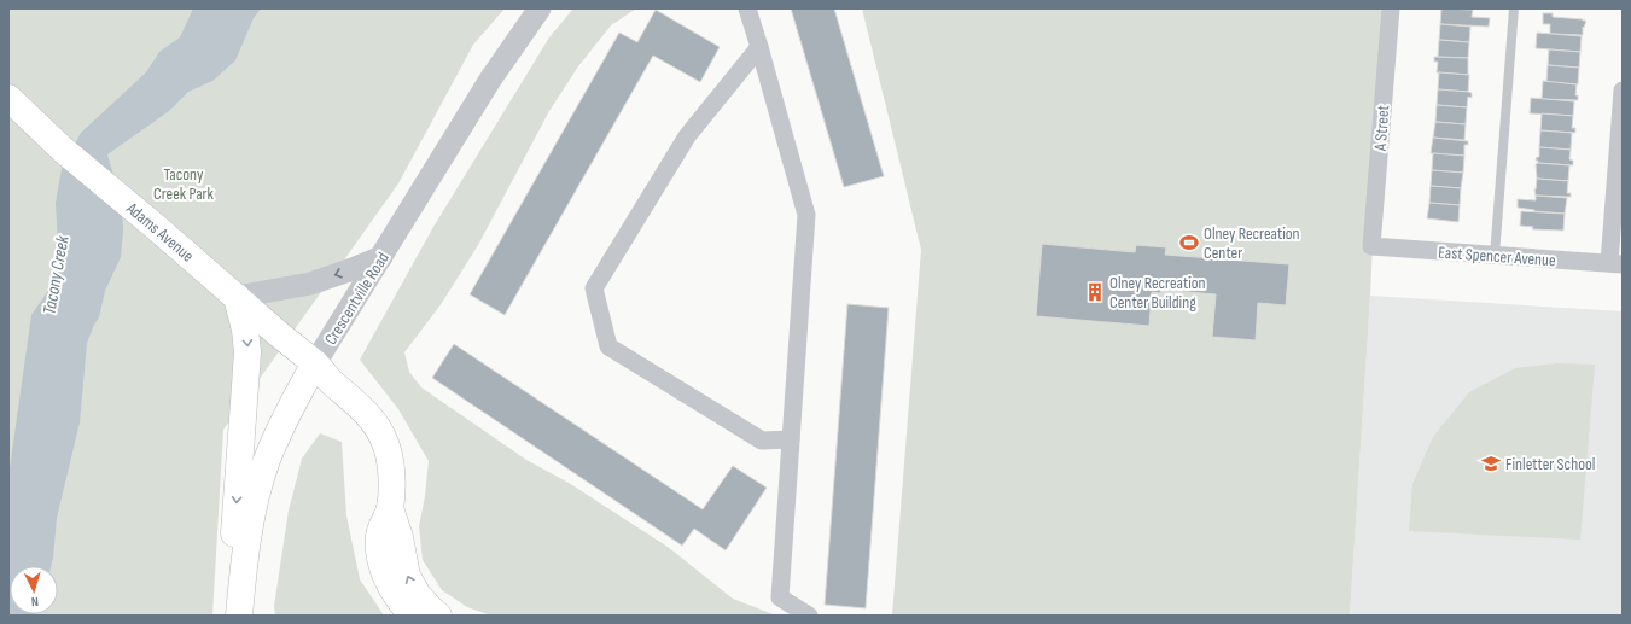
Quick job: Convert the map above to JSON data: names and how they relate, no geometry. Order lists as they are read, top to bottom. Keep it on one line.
{"streets":{"main road":["Adams Avenue","Crescentville Road"],"street":["A Street","East Spencer Avenue"]},"crossings":[["A Street","East Spencer Avenue"],["Adams Avenue","Crescentville Road"]],"water":["Tacony Creek"],"parks":["Tacony Creek Park"],"places":{"sports":["Olney Recreation Center"],"building":["Olney Recreation Center Building"],"school or university":["Finletter School"]},"north":"bottom"}
